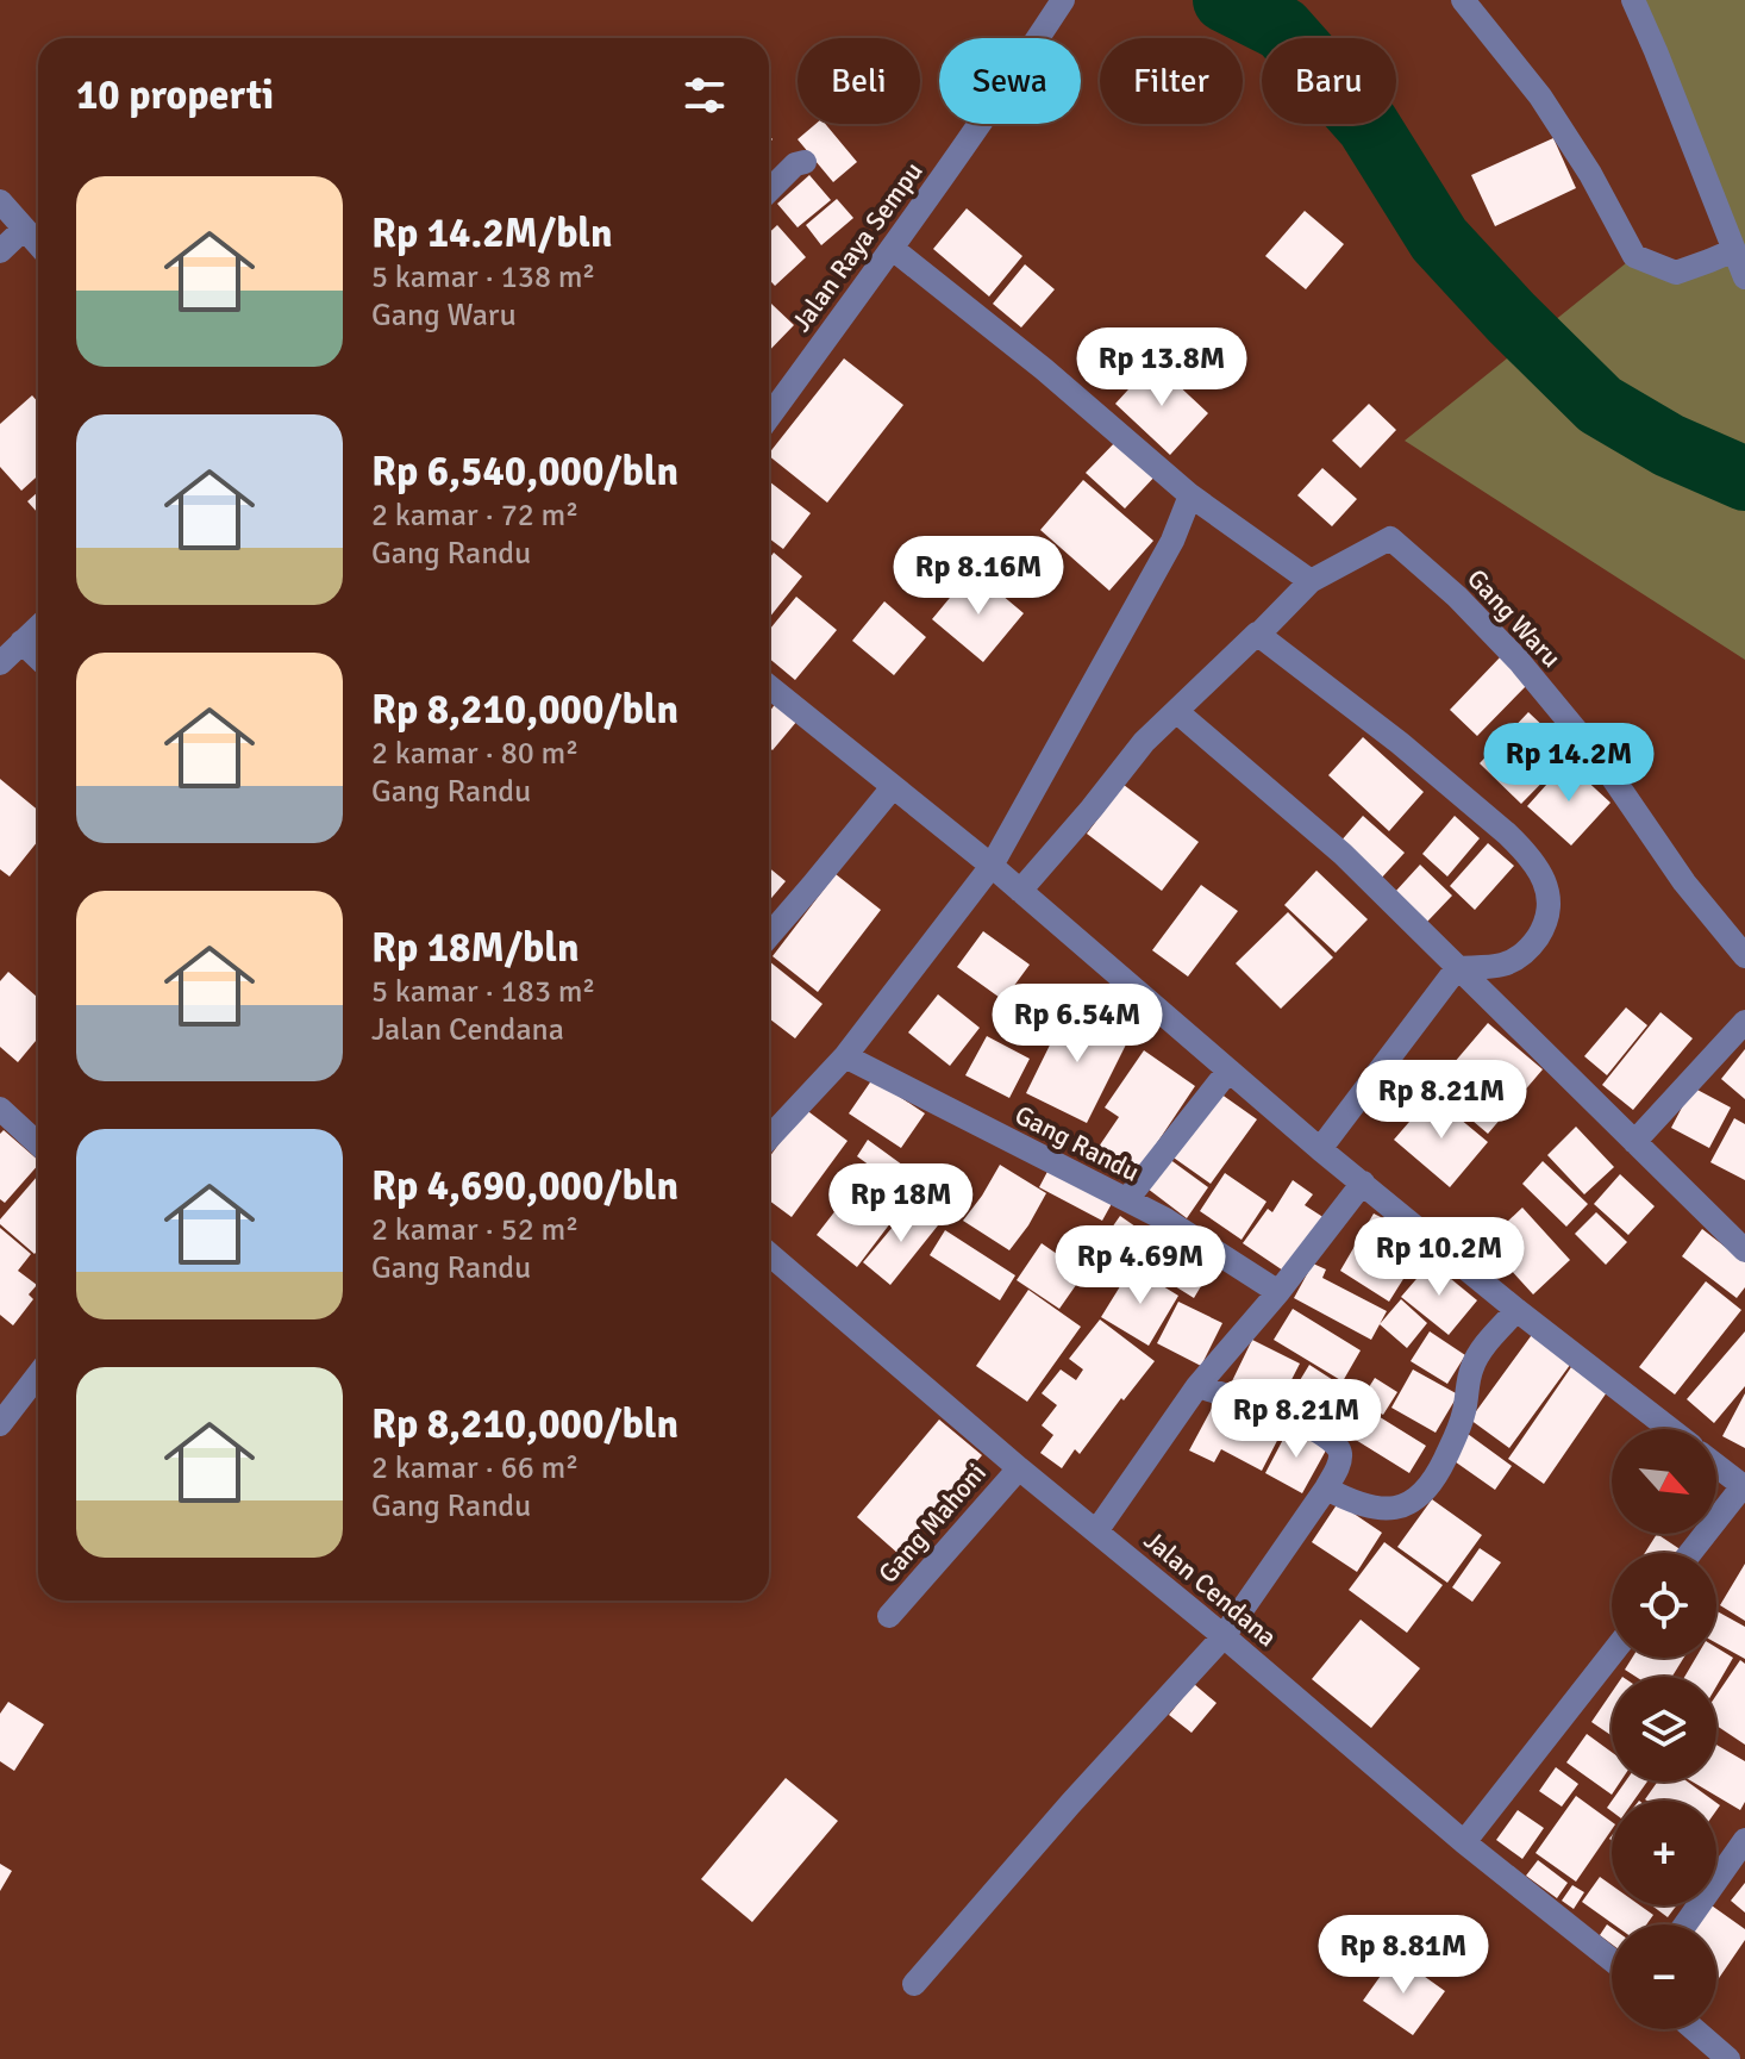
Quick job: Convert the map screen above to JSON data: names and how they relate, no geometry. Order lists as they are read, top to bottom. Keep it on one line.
{"streets":{"street":["Jalan Raya Sempu","Gang Waru","Gang Randu","Gang Mahoni","Jalan Cendana"]},"crossings":[["Gang Mahoni","Jalan Cendana"]],"north":"bottom right","page":{"chip":["Beli","Sewa","Filter","Baru"],"heading":"10 properti","list":[{"name":"Rp 14.2M/bln","note":"5 kamar · 138 m² · Gang Waru"},{"name":"Rp 6,540,000/bln","note":"2 kamar · 72 m² · Gang Randu"},{"name":"Rp 8,210,000/bln","note":"2 kamar · 80 m² · Gang Randu"},{"name":"Rp 18M/bln","note":"5 kamar · 183 m² · Jalan Cendana"},{"name":"Rp 4,690,000/bln","note":"2 kamar · 52 m² · Gang Randu"},{"name":"Rp 8,210,000/bln","note":"2 kamar · 66 m² · Gang Randu"}],"price":["Rp 13.8M","Rp 8.16M","Rp 14.2M","Rp 6.54M","Rp 8.21M","Rp 18M","Rp 10.2M","Rp 4.69M","Rp 8.21M","Rp 8.81M"],"map_buttons":["+","−"]}}
